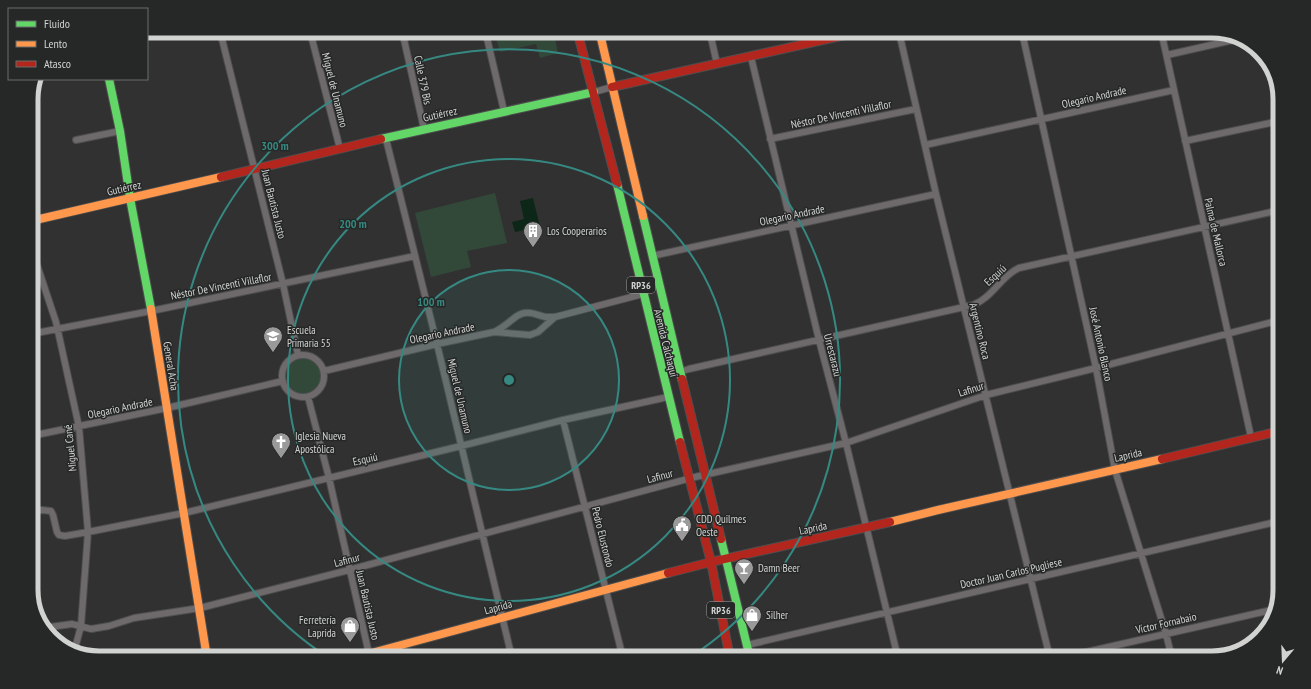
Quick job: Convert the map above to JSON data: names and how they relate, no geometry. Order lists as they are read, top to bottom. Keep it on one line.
{"streets":{"street":["Calle 379 Bis","Miguel de Unamuno","Olegario Andrade","Gutiérrez","Néstor De Vincenti Villaflor","Juan Bautista Justo","Palma de Mallorca","Esquiú","RP36","Argentino Roca","Avenida Calchaquí","José Antonio Blanco","Urrestarazu","General Acha","Lafinur","Miguel Cané","Laprida","Pedro Elustondo","Doctor Juan Carlos Pugliese","Víctor Fornabaio"]},"crossings":[["Calle 379 Bis","Gutiérrez"],["Miguel de Unamuno","Olegario Andrade"],["Miguel de Unamuno","Gutiérrez"],["Miguel de Unamuno","Néstor De Vincenti Villaflor"],["Miguel de Unamuno","Esquiú"],["Miguel de Unamuno","Lafinur"],["Miguel de Unamuno","Laprida"],["Olegario Andrade","Juan Bautista Justo"],["Olegario Andrade","Palma de Mallorca"],["Olegario Andrade","Argentino Roca"],["Olegario Andrade","Avenida Calchaquí"],["Olegario Andrade","José Antonio Blanco"],["Olegario Andrade","Urrestarazu"],["Olegario Andrade","General Acha"],["Olegario Andrade","Miguel Cané"],["Gutiérrez","Juan Bautista Justo"],["Gutiérrez","Avenida Calchaquí"],["Gutiérrez","Urrestarazu"],["Gutiérrez","General Acha"],["Néstor De Vincenti Villaflor","Juan Bautista Justo"],["Néstor De Vincenti Villaflor","Argentino Roca"],["Néstor De Vincenti Villaflor","Urrestarazu"],["Néstor De Vincenti Villaflor","General Acha"],["Néstor De Vincenti Villaflor","Miguel Cané"],["Juan Bautista Justo","Esquiú"],["Juan Bautista Justo","Lafinur"],["Palma de Mallorca","Esquiú"],["Palma de Mallorca","Lafinur"],["Palma de Mallorca","Laprida"],["Esquiú","Argentino Roca"],["Esquiú","Avenida Calchaquí"],["Esquiú","José Antonio Blanco"],["Esquiú","Urrestarazu"],["Esquiú","General Acha"],["Esquiú","Miguel Cané"],["Esquiú","Pedro Elustondo"],["Argentino Roca","Lafinur"],["Argentino Roca","Laprida"],["Argentino Roca","Doctor Juan Carlos Pugliese"],["Avenida Calchaquí","Lafinur"],["Avenida Calchaquí","Laprida"],["Avenida Calchaquí","Doctor Juan Carlos Pugliese"],["José Antonio Blanco","Lafinur"],["José Antonio Blanco","Laprida"],["José Antonio Blanco","Doctor Juan Carlos Pugliese"],["José Antonio Blanco","Víctor Fornabaio"],["Urrestarazu","Lafinur"],["Urrestarazu","Laprida"],["Urrestarazu","Doctor Juan Carlos Pugliese"],["General Acha","Lafinur"],["Lafinur","Miguel Cané"],["Lafinur","Pedro Elustondo"],["Laprida","Pedro Elustondo"]],"places":{"building":["Los Cooperarios"],"school or university":["Escuela Primaria 55"],"church":["Iglesia Nueva Apostólica"],"public building":["CDD Quilmes Oeste"],"bar":["Damn Beer"],"shop":["Silher","Ferretería Laprida"]},"legend":["Fluido","Lento","Atasco"],"north":"bottom","rings":["300 m","200 m","100 m"]}
